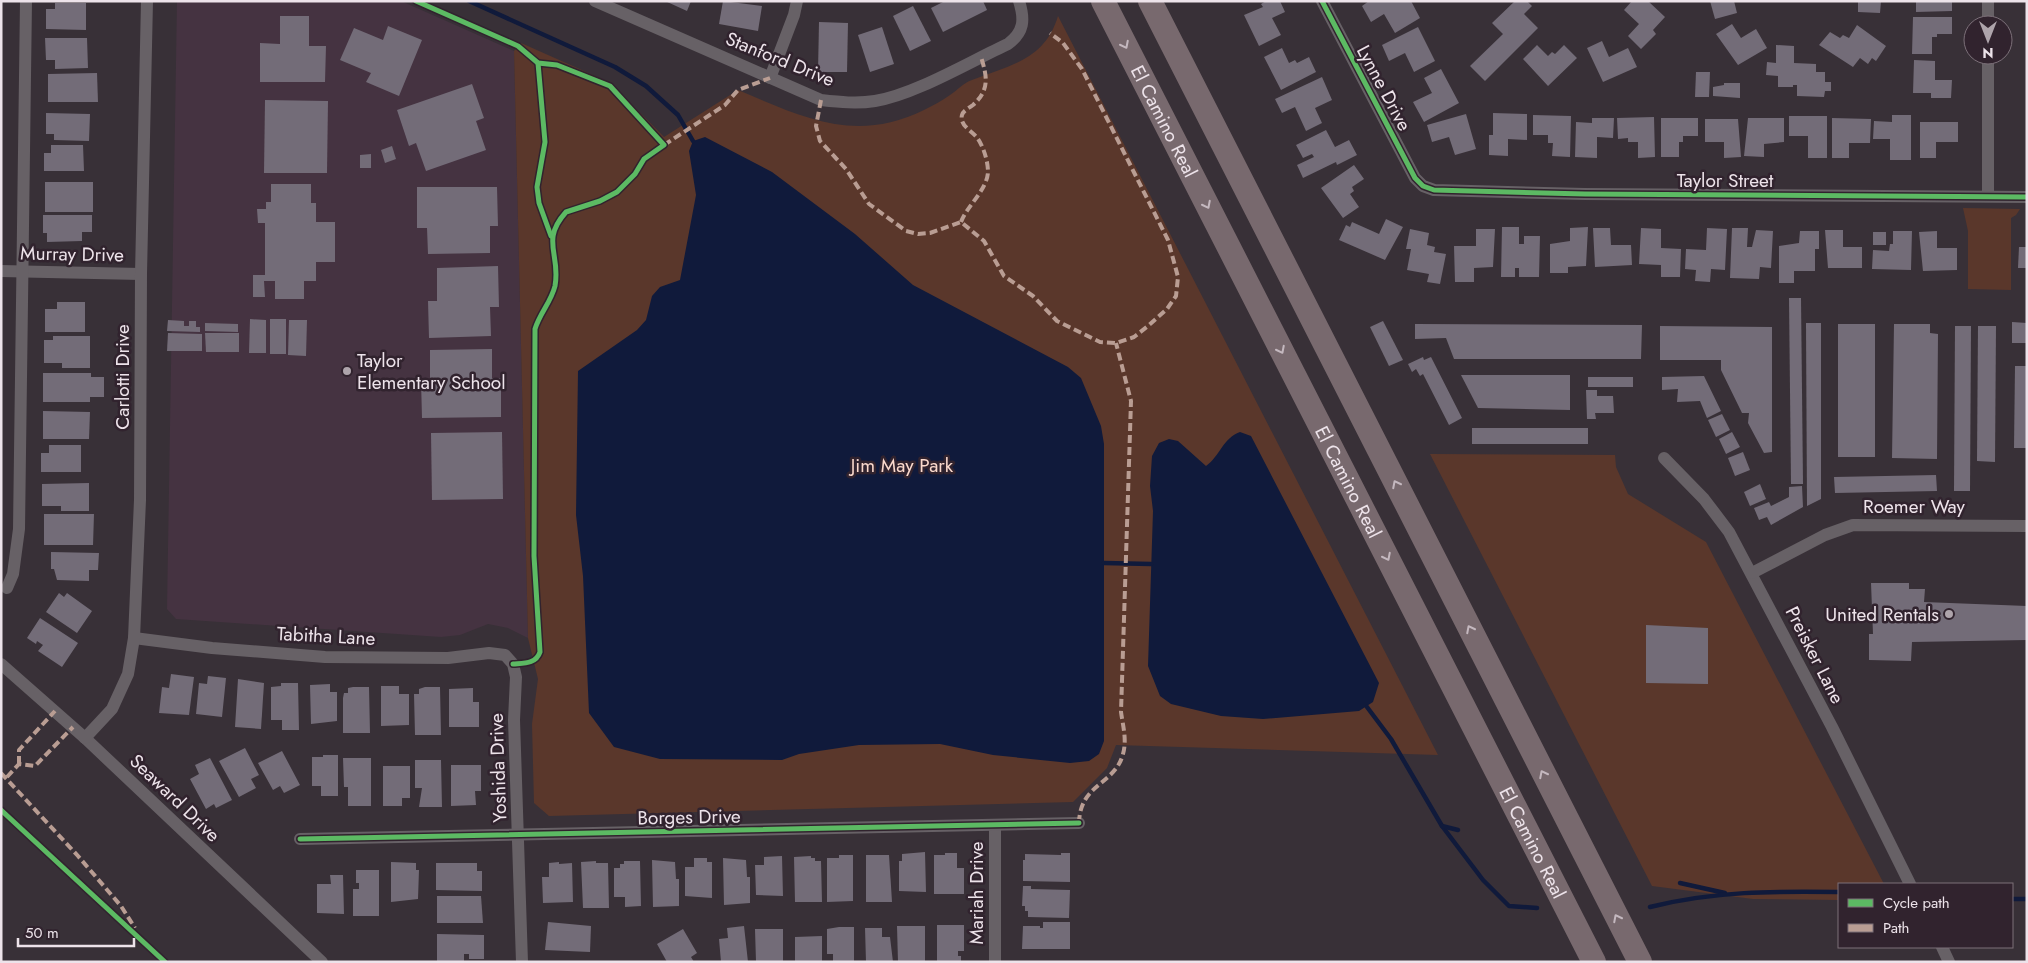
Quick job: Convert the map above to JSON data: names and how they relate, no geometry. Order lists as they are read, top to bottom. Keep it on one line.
{"streets":{"highway":["El Camino Real"],"street":["Stanford Drive","Lynne Drive","Taylor Street","Murray Drive","Carlotti Drive","Roemer Way","Tabitha Lane","Preisker Lane","Yoshida Drive","Seaward Drive","Borges Drive","Mariah Drive"]},"crossings":[["Lynne Drive","Taylor Street"],["Murray Drive","Carlotti Drive"],["Carlotti Drive","Tabitha Lane"],["Carlotti Drive","Seaward Drive"],["Roemer Way","Preisker Lane"],["Tabitha Lane","Yoshida Drive"],["Yoshida Drive","Borges Drive"],["Borges Drive","Mariah Drive"]],"parks":["Jim May Park"],"places":["Taylor Elementary School","United Rentals"],"legend":["Cycle path","Path"],"scale_bar":"50 m","north":"bottom"}
